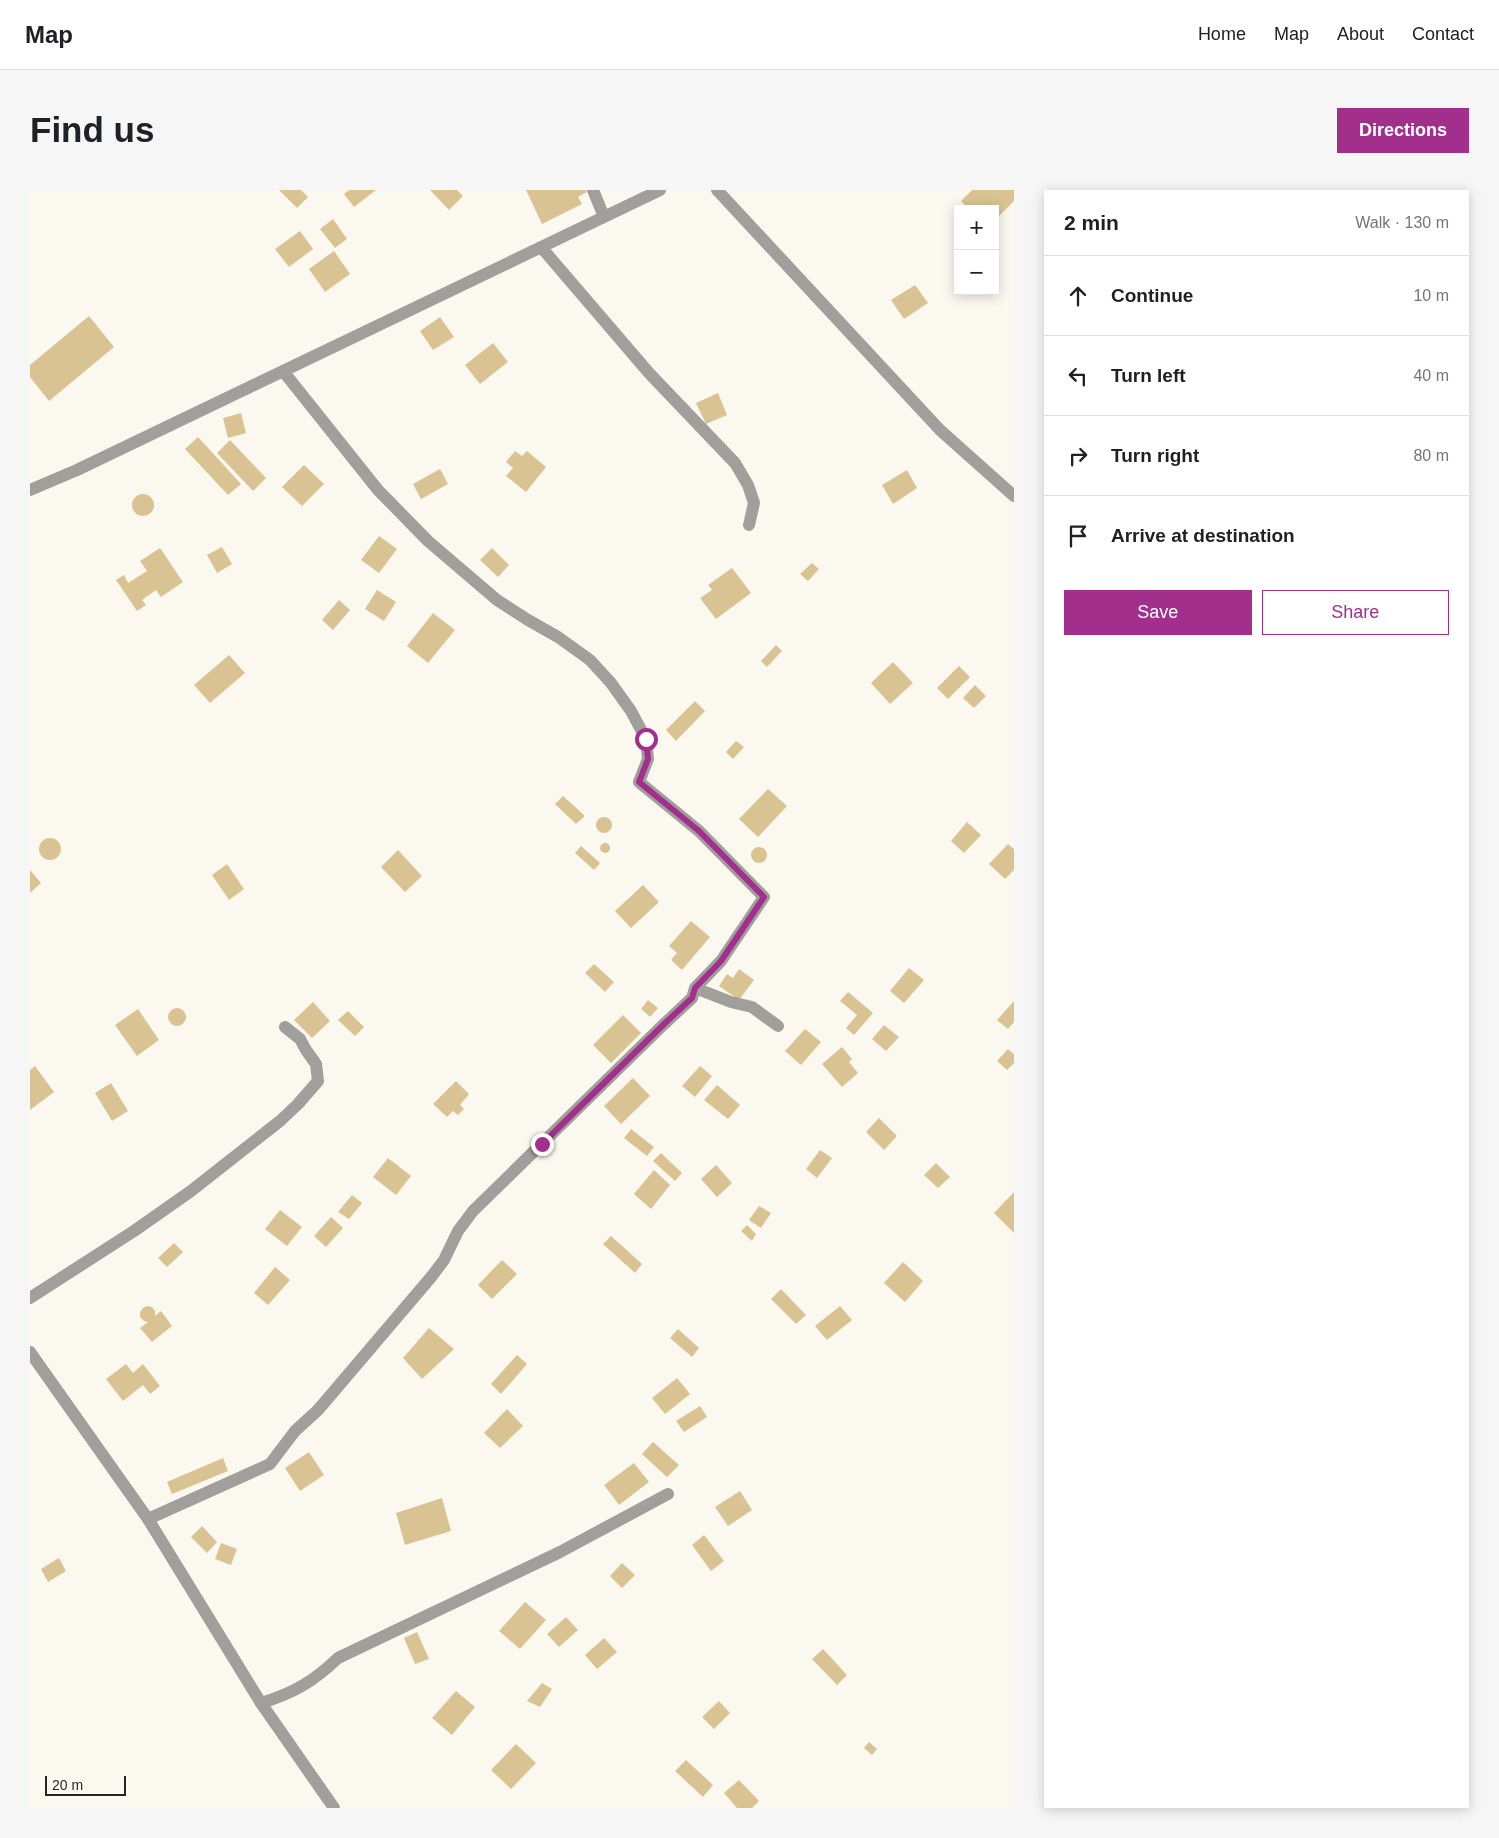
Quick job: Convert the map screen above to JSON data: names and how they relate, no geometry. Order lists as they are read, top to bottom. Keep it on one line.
{"scale_bar":"20 m","page":{"header":"Map","nav":["Home","Map","About","Contact"],"buttons":["Directions",["Save","Share"]],"title":"Find us","heading":["2 min","Walk · 130 m"],"map_buttons":["+","−"],"list":[["Continue","10 m"],["Turn left","40 m"],["Turn right","80 m"],"Arrive at destination"],"scale":"20 m"}}
